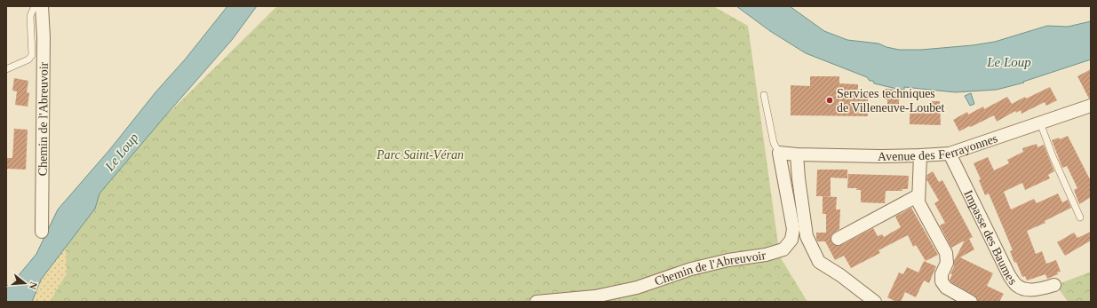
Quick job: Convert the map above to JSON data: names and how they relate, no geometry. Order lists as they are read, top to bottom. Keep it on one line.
{"streets":{"street":["Chemin de l'Abreuvoir","Avenue des Ferrayonnes","Impasse des Baumes"]},"crossings":[["Chemin de l'Abreuvoir","Avenue des Ferrayonnes"],["Avenue des Ferrayonnes","Impasse des Baumes"]],"water":["Le Loup"],"parks":["Parc Saint-Véran"],"places":["Services techniques de Villeneuve-Loubet"],"north":"right"}
